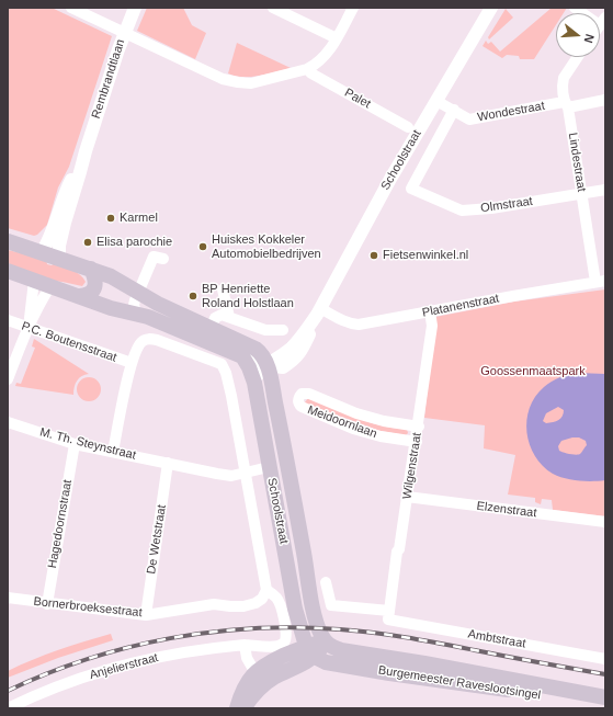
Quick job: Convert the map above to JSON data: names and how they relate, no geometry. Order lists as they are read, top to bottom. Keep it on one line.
{"streets":{"main road":["Schoolstraat","Burgemeester Raveslootsingel"],"street":["Rembrandtlaan","Palet","Wondestraat","Lindestraat","Olmstraat","Platanenstraat","P.C. Boutensstraat","Meidoornlaan","M. Th. Steynstraat","Wilgenstraat","Elzenstraat","Hagedoornstraat","De Wetstraat","Bornerbroeksestraat","Ambtstraat","Anjelierstraat"]},"crossings":[["Wondestraat","Schoolstraat"],["Wondestraat","Lindestraat"],["Schoolstraat","Olmstraat"],["Schoolstraat","Platanenstraat"],["Schoolstraat","P.C. Boutensstraat"],["Schoolstraat","M. Th. Steynstraat"],["Schoolstraat","Bornerbroeksestraat"],["Schoolstraat","Anjelierstraat"],["Schoolstraat","Burgemeester Raveslootsingel"],["Lindestraat","Olmstraat"],["Lindestraat","Platanenstraat"],["Platanenstraat","Wilgenstraat"],["Meidoornlaan","Wilgenstraat"],["M. Th. Steynstraat","Hagedoornstraat"],["M. Th. Steynstraat","De Wetstraat"],["Wilgenstraat","Elzenstraat"],["Wilgenstraat","Ambtstraat"],["Hagedoornstraat","Bornerbroeksestraat"],["De Wetstraat","Bornerbroeksestraat"],["Anjelierstraat","Burgemeester Raveslootsingel"]],"parks":["Goossenmaatspark"],"places":["Karmel","Elisa parochie","Huiskes Kokkeler Automobielbedrijven","Fietsenwinkel.nl","BP Henriette Roland Holstlaan"],"north":"right"}
